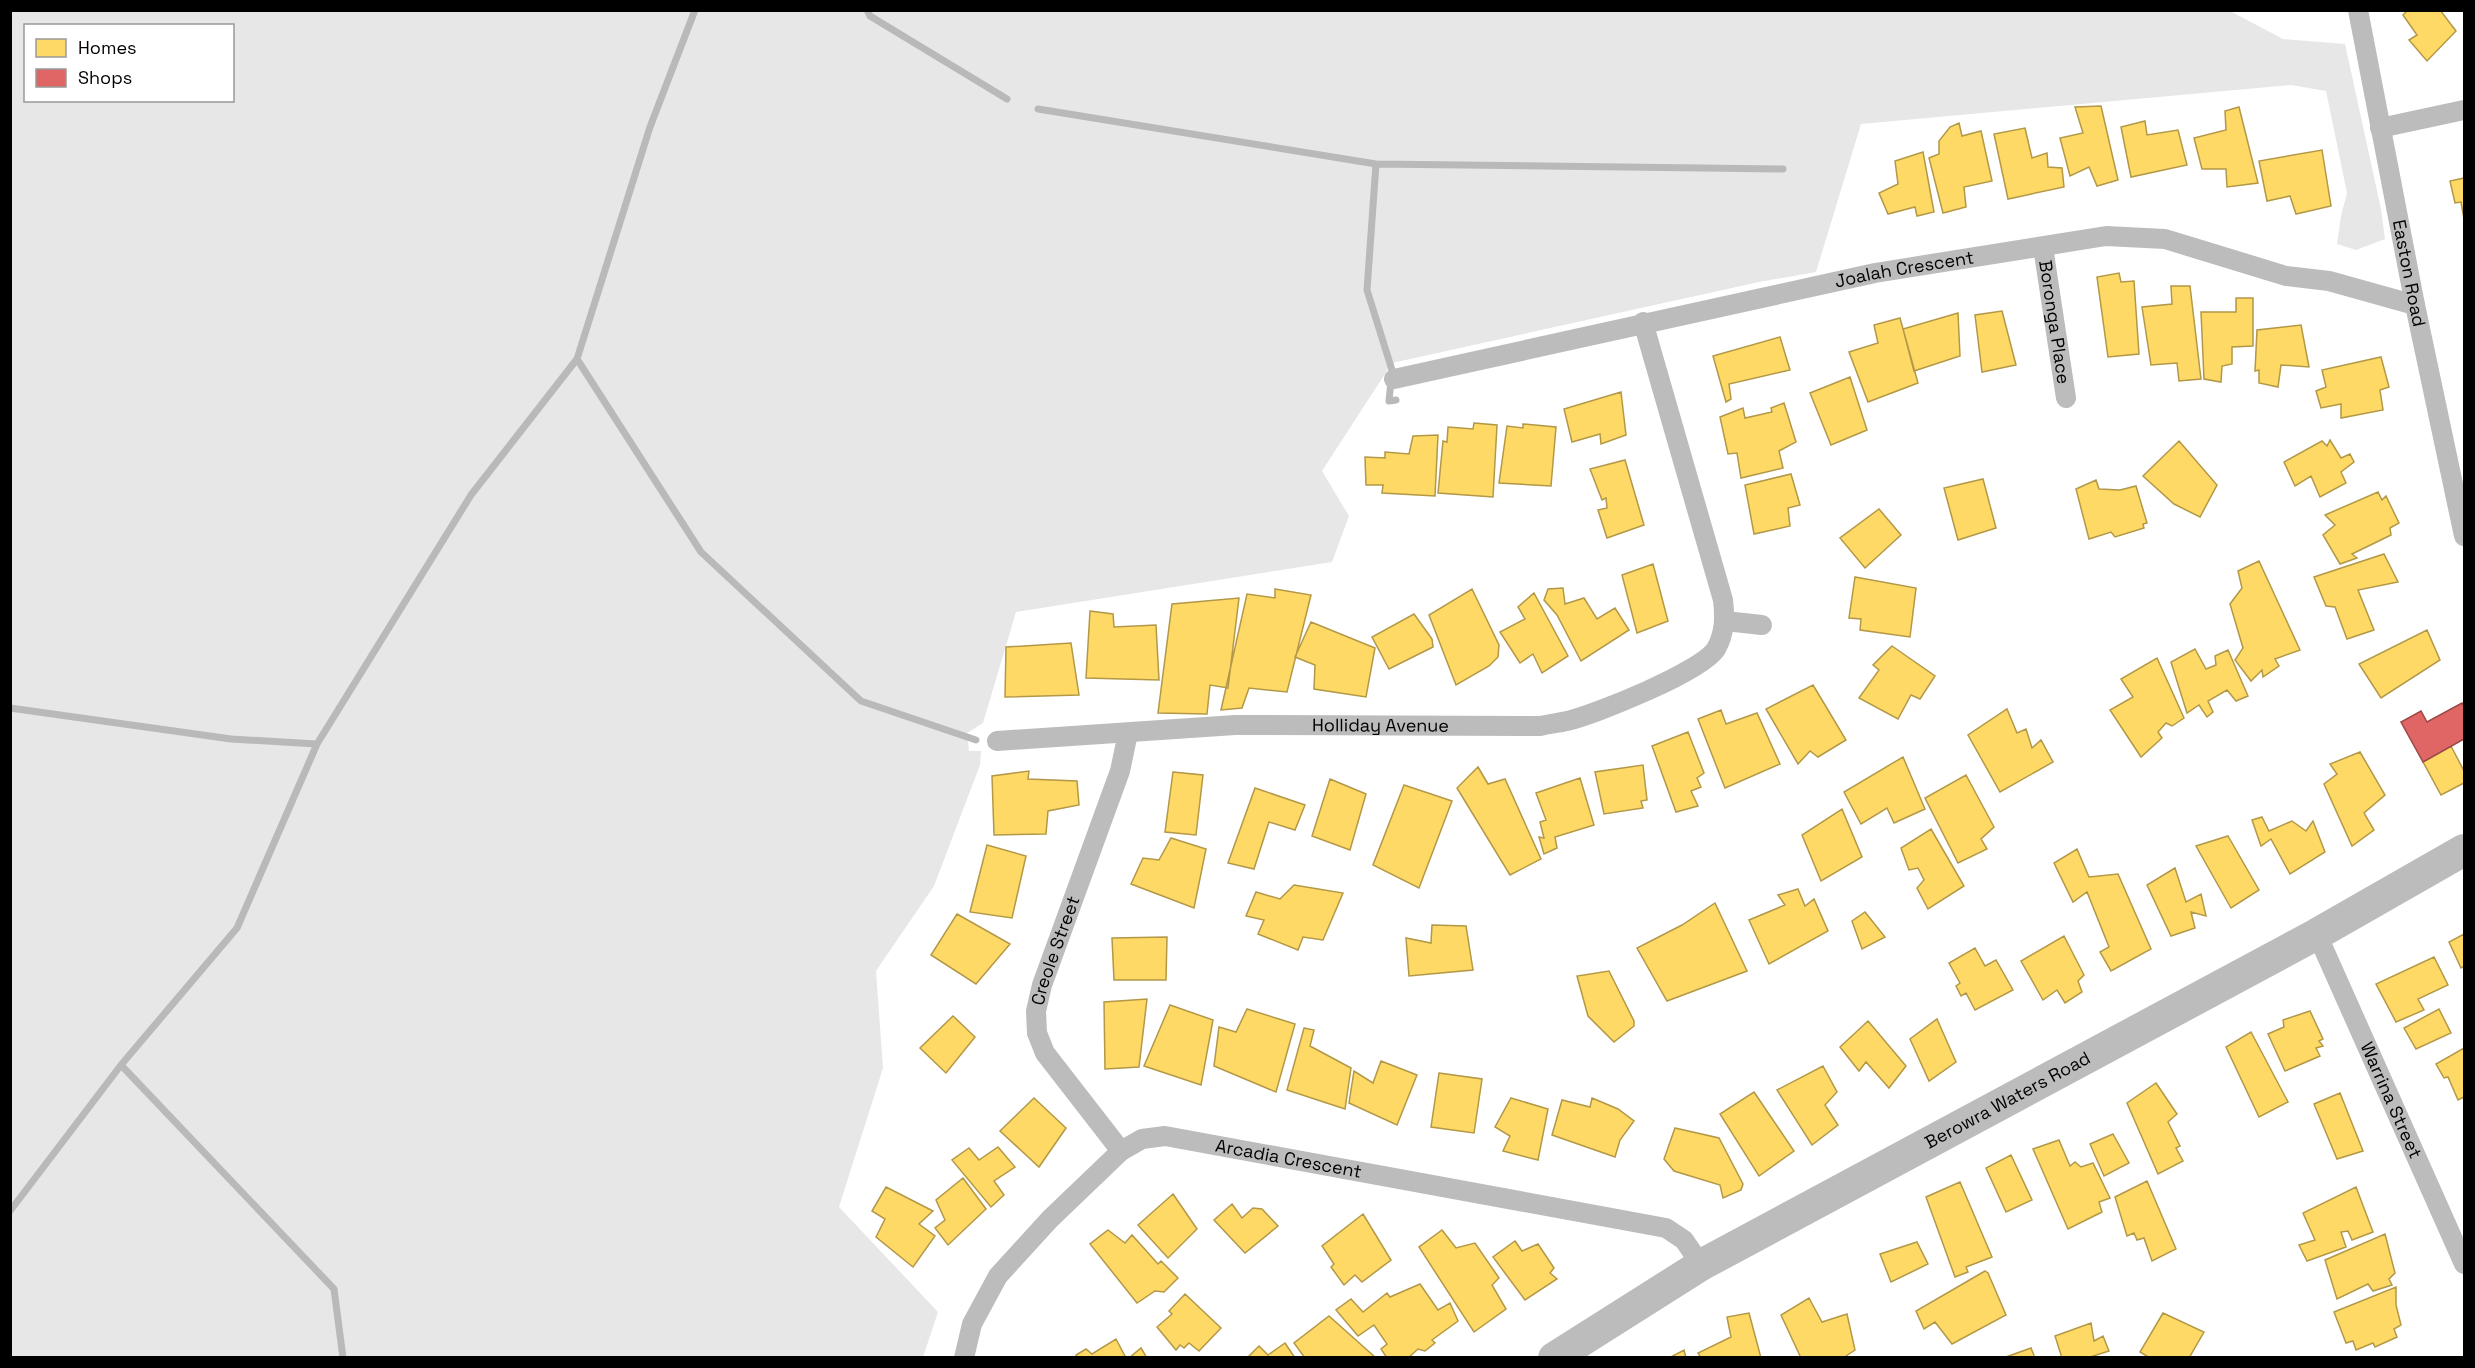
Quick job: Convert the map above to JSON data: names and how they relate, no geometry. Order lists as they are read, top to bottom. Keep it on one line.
{"streets":{"main road":["Berowra Waters Road"],"street":["Joalah Crescent","Easton Road","Boronga Place","Holliday Avenue","Creole Street","Warrina Street","Arcadia Crescent"]},"crossings":[["Joalah Crescent","Easton Road"],["Joalah Crescent","Boronga Place"],["Joalah Crescent","Holliday Avenue"],["Holliday Avenue","Creole Street"],["Creole Street","Arcadia Crescent"],["Warrina Street","Berowra Waters Road"],["Berowra Waters Road","Arcadia Crescent"]],"legend":["Homes","Shops"]}
